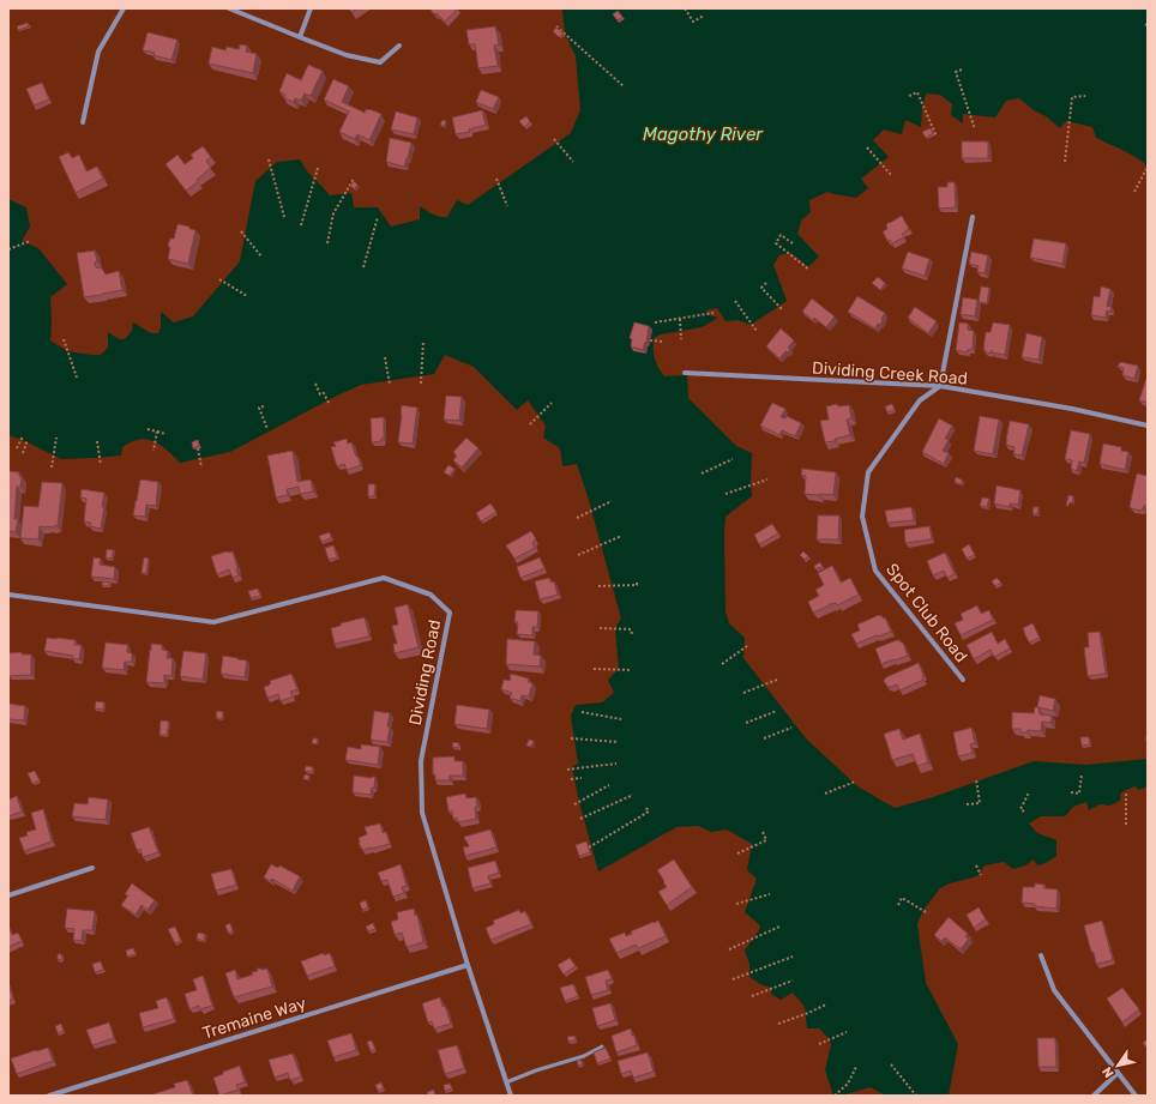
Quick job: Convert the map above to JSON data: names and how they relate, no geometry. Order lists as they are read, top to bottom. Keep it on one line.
{"streets":{"street":["Dividing Creek Road","Spot Club Road","Dividing Road","Tremaine Way"]},"crossings":[["Dividing Creek Road","Spot Club Road"],["Dividing Road","Tremaine Way"]],"water":["Magothy River"],"north":"bottom left"}
